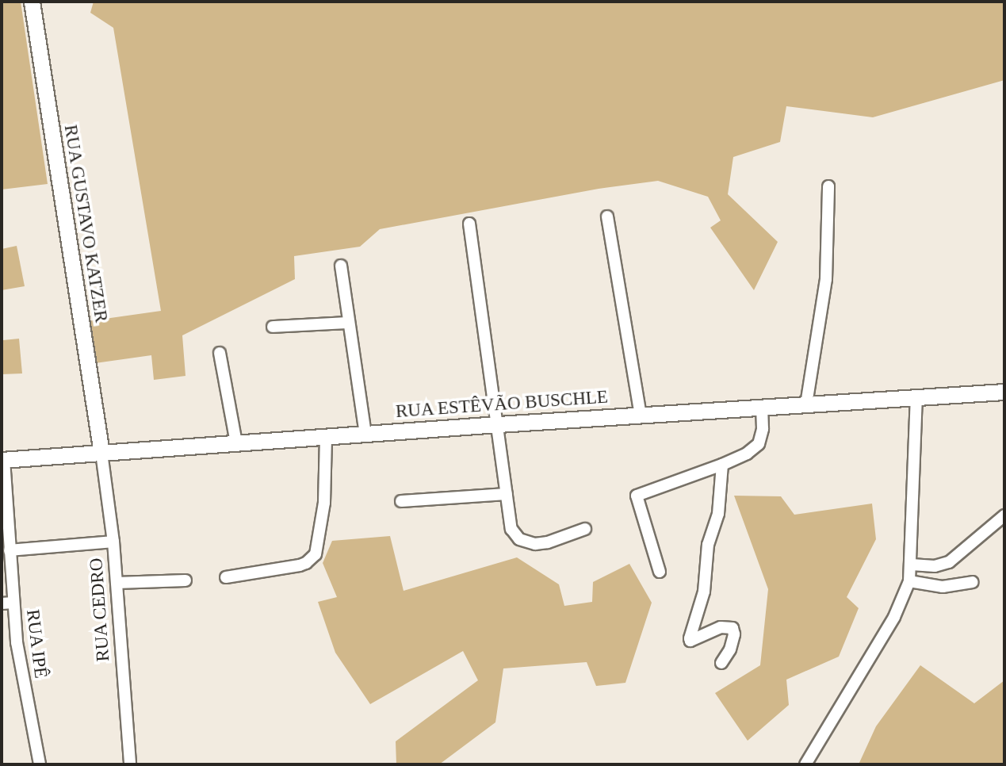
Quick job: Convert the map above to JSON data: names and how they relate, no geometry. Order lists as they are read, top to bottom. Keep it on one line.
{"streets":{"street":["RUA GUSTAVO KATZER","RUA ESTÊVÃO BUSCHLE","RUA CEDRO","RUA IPÊ"]},"crossings":[["RUA GUSTAVO KATZER","RUA ESTÊVÃO BUSCHLE"],["RUA GUSTAVO KATZER","RUA CEDRO"],["RUA ESTÊVÃO BUSCHLE","RUA CEDRO"],["RUA ESTÊVÃO BUSCHLE","RUA IPÊ"]]}
